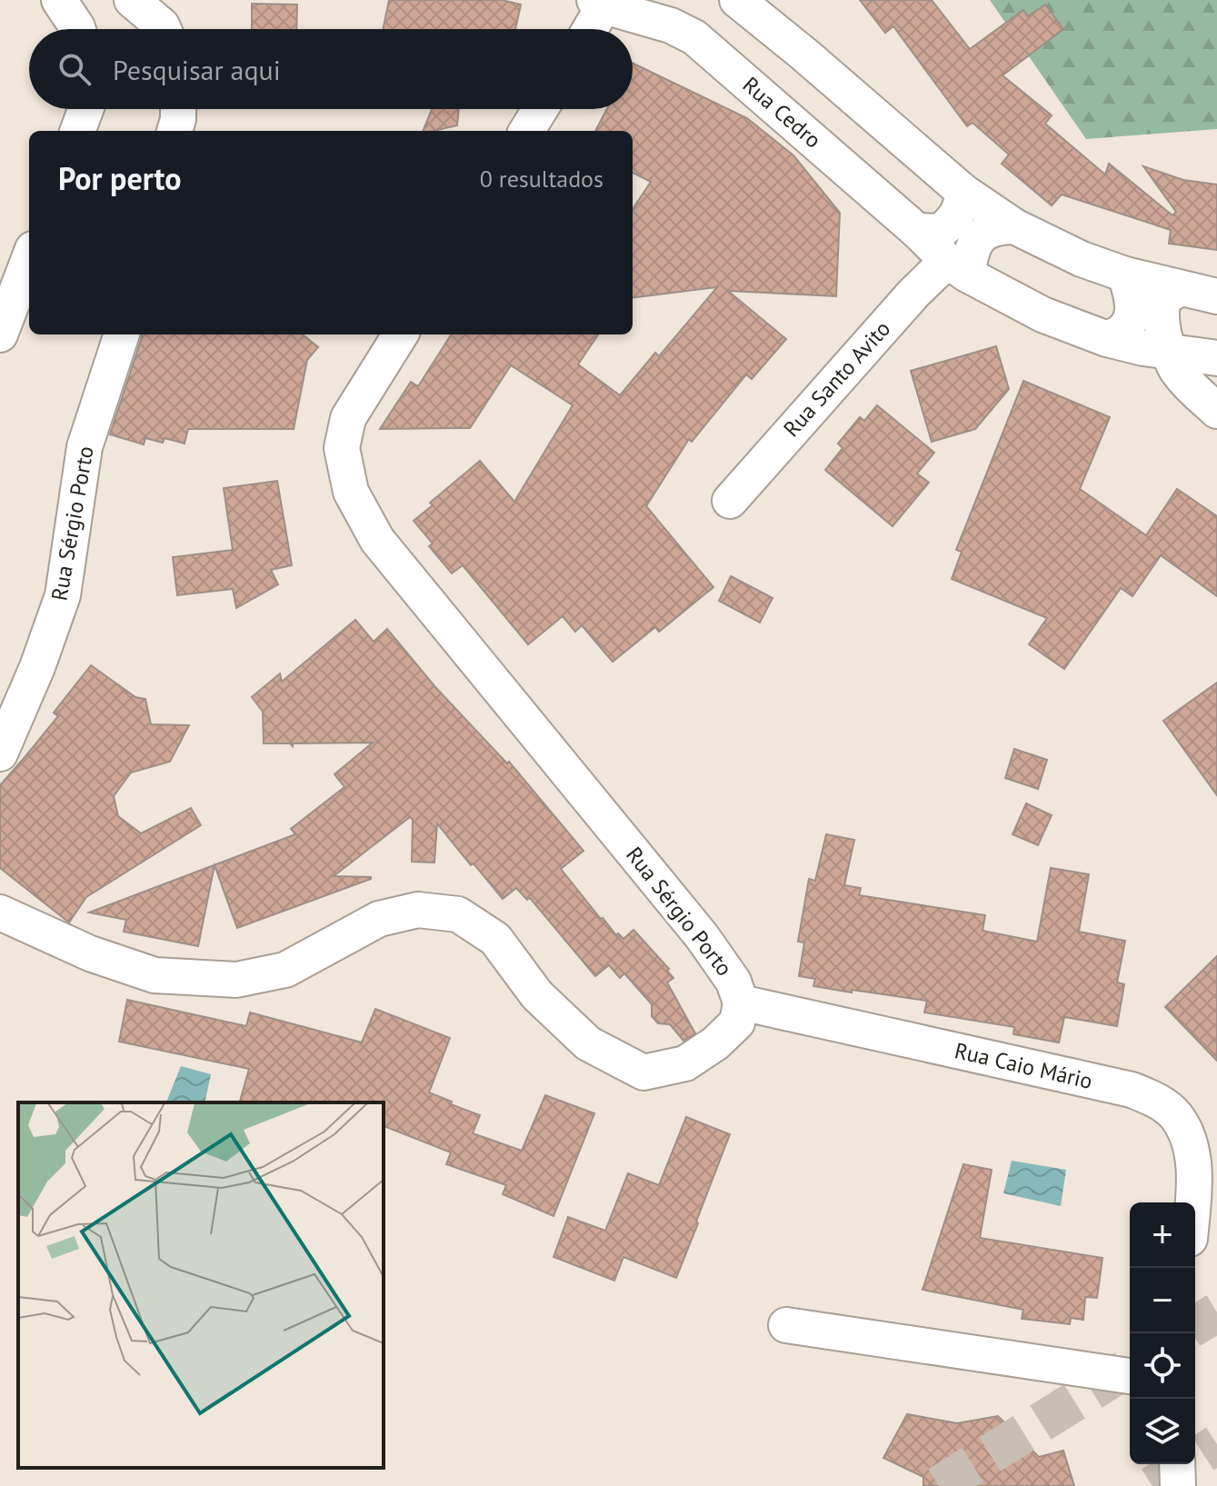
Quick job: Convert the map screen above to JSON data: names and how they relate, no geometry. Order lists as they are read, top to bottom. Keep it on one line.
{"streets":{"street":["Rua Cedro","Rua Santo Avito","Rua Sérgio Porto","Rua Caio Mário"]},"crossings":[["Rua Cedro","Rua Santo Avito"],["Rua Sérgio Porto","Rua Caio Mário"]],"page":{"search":"Pesquisar aqui","heading":["Por perto","0 resultados"],"map_buttons":["+","−"]}}
